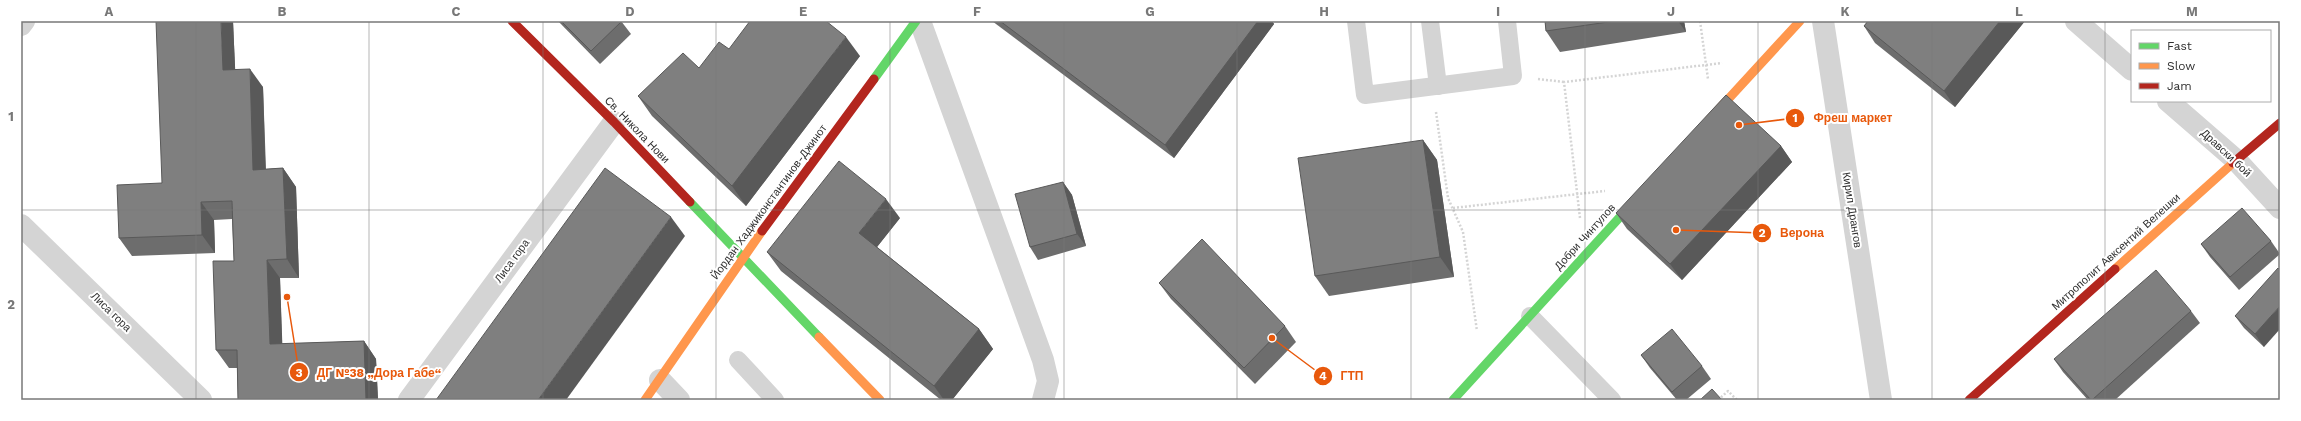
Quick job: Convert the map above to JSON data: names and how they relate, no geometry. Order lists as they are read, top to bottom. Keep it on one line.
{"streets":{"street":["Св. Никола Нови","Дравски бой","Йордан Хаджиконстантинов-Джинот","Кирил Дрангов","Добри Чинтулов","Митрополит Авксентий Велешки","Лиса гора"]},"crossings":[["Св. Никола Нови","Йордан Хаджиконстантинов-Джинот"],["Св. Никола Нови","Лиса гора"],["Дравски бой","Митрополит Авксентий Велешки"]],"places":["Фреш маркет","Верона","ДГ №38 „Дора Габе“","ГТП"],"legend":["Fast","Slow","Jam"],"grid":{"columns":["A","B","C","D","E","F","G","H","I","J","K","L","M"],"rows":["1","2"]}}
